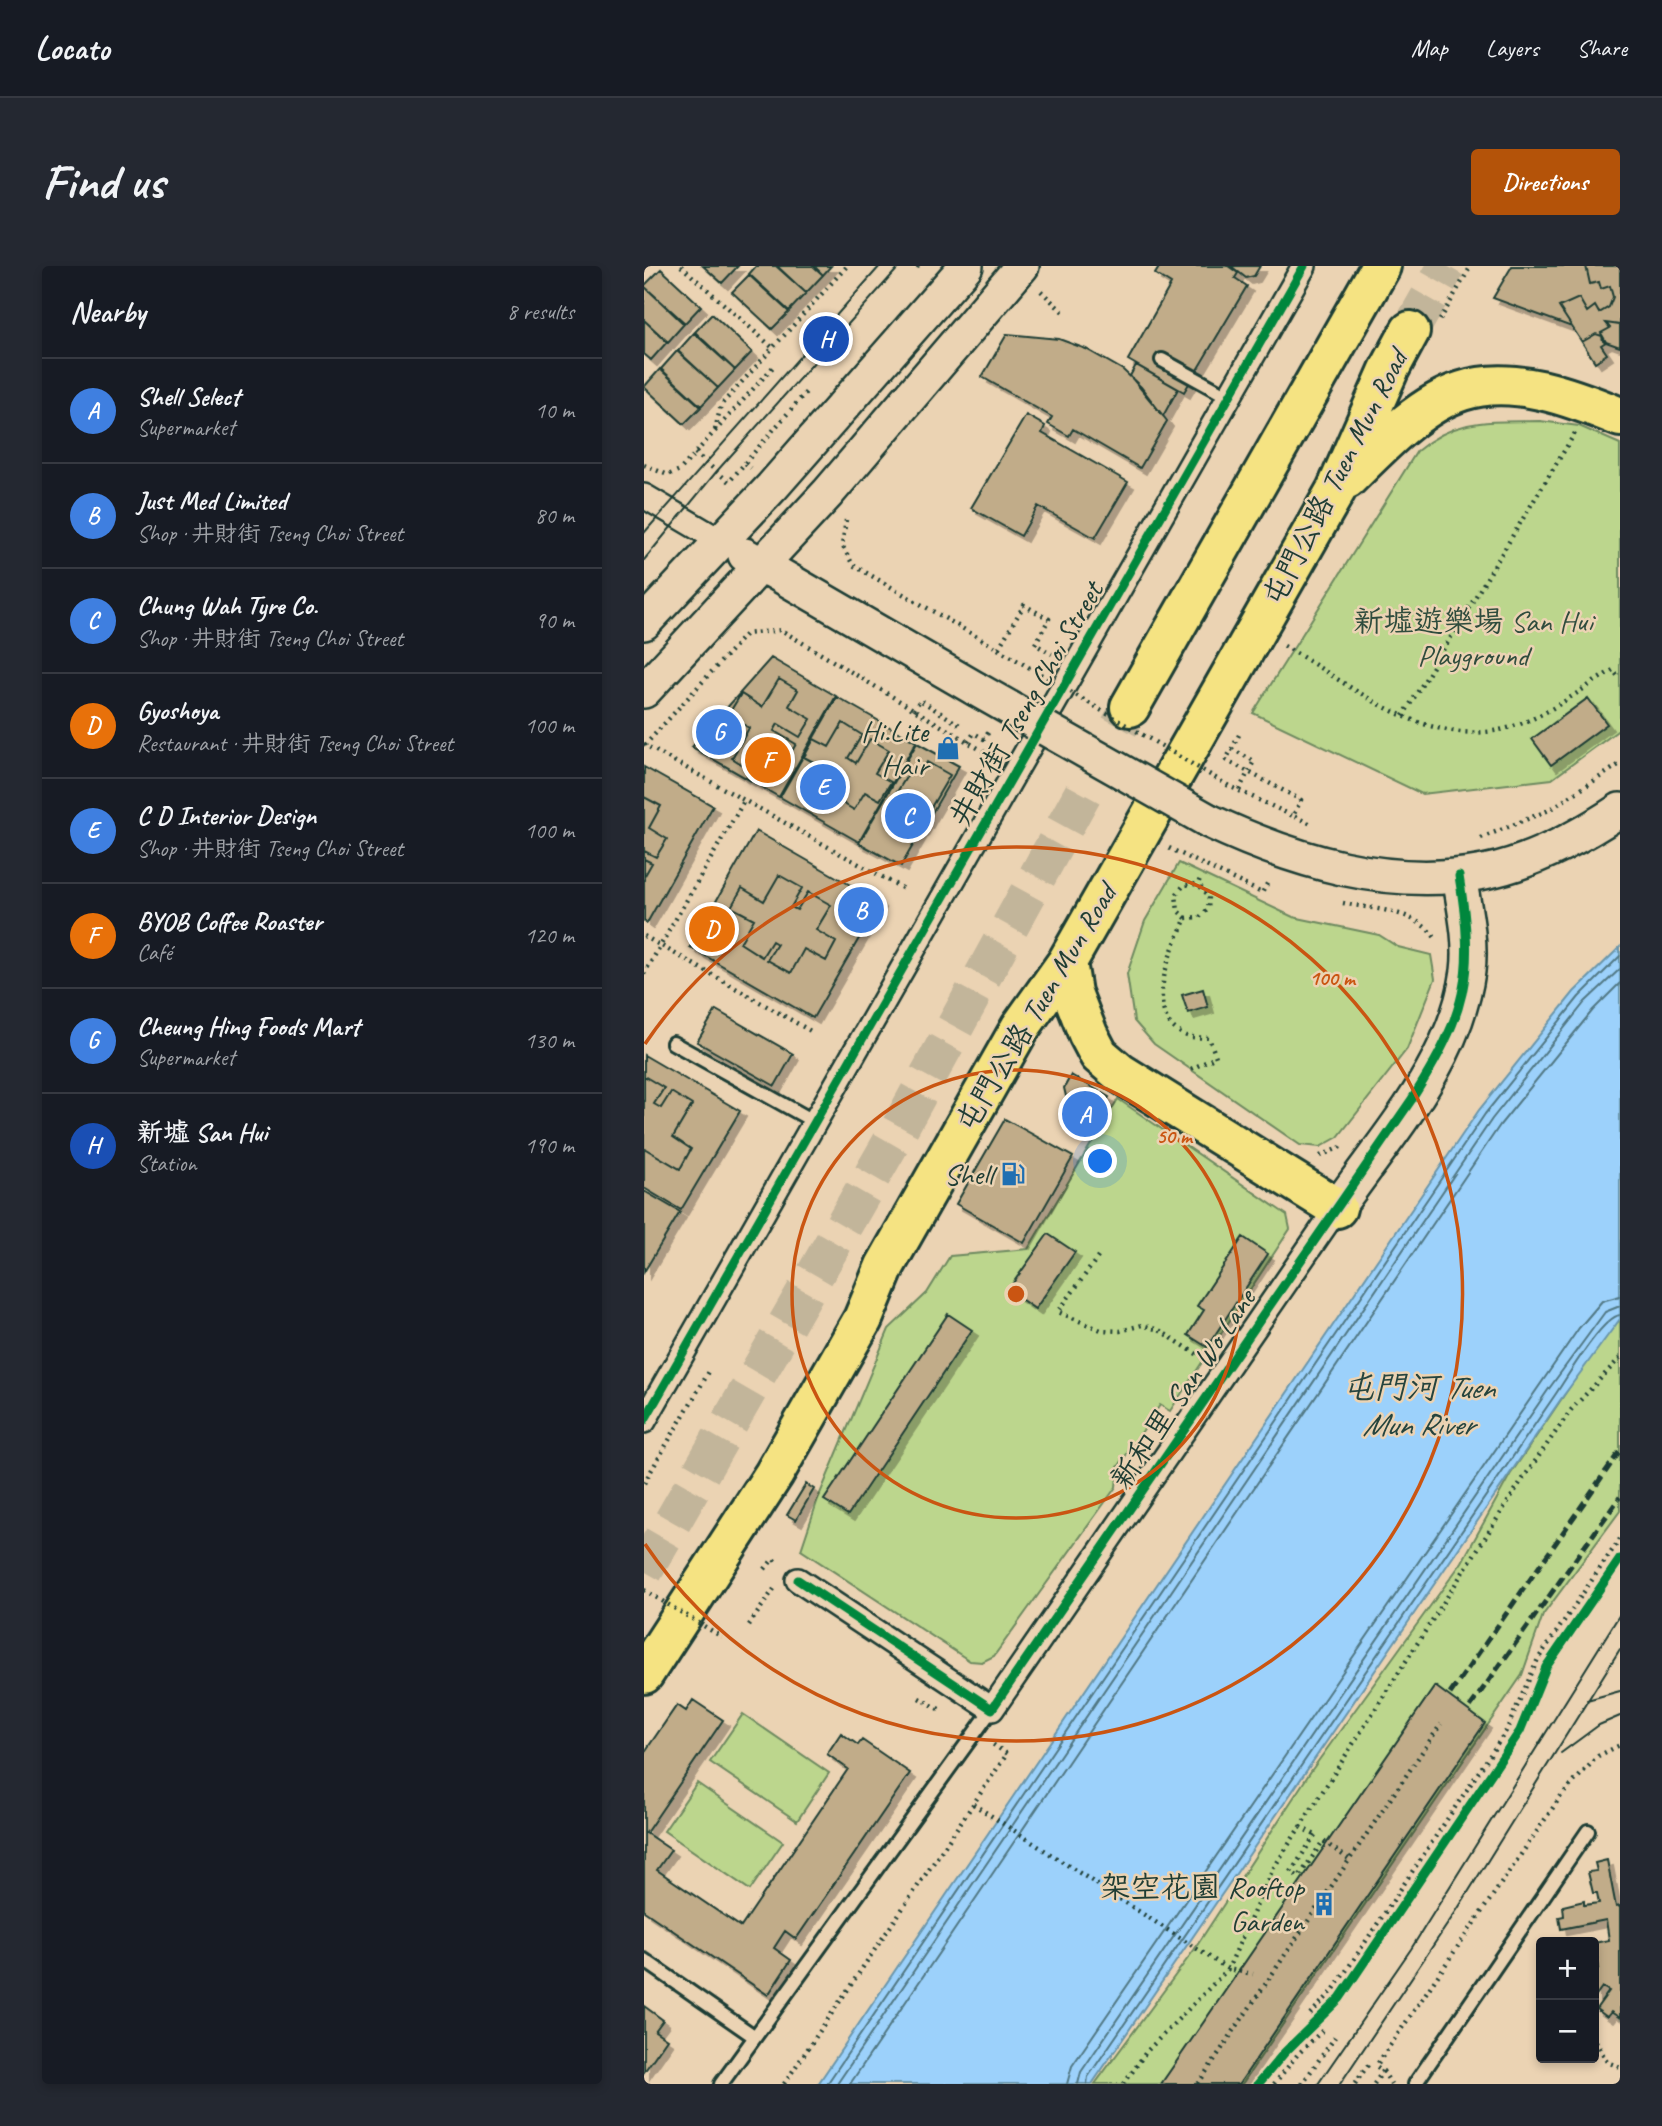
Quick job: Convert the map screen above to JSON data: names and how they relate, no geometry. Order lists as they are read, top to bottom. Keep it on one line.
{"streets":{"highway":["屯門公路 Tuen Mun Road"],"street":["井財街 Tseng Choi Street","新和里 San Wo Lane"]},"water":["屯門河 Tuen Mun River"],"parks":["新墟遊樂場 San Hui Playground"],"places":{"shop":["Hi.Lite Hair"],"fuel station":["Shell"],"building":["架空花園 Rooftop Garden"]},"page":{"header":"Locato","nav":["Map","Layers","Share"],"buttons":"Directions","title":"Find us","heading":["Nearby","8 results"],"pins":["H","G","F","E","C","B","D","A"],"list":[{"mark":"A","name":"Shell Select","note":"Supermarket","value":"10 m"},{"mark":"B","name":"Just Med Limited","note":"Shop · 井財街 Tseng Choi Street","value":"80 m"},{"mark":"C","name":"Chung Wah Tyre Co.","note":"Shop · 井財街 Tseng Choi Street","value":"90 m"},{"mark":"D","name":"Gyoshoya","note":"Restaurant · 井財街 Tseng Choi Street","value":"100 m"},{"mark":"E","name":"C D Interior Design","note":"Shop · 井財街 Tseng Choi Street","value":"100 m"},{"mark":"F","name":"BYOB Coffee Roaster","note":"Café","value":"120 m"},{"mark":"G","name":"Cheung Hing Foods Mart","note":"Supermarket","value":"130 m"},{"mark":"H","name":"新墟 San Hui","note":"Station","value":"190 m"}],"map_buttons":["+","−"]},"rings":["100 m","50 m"]}
